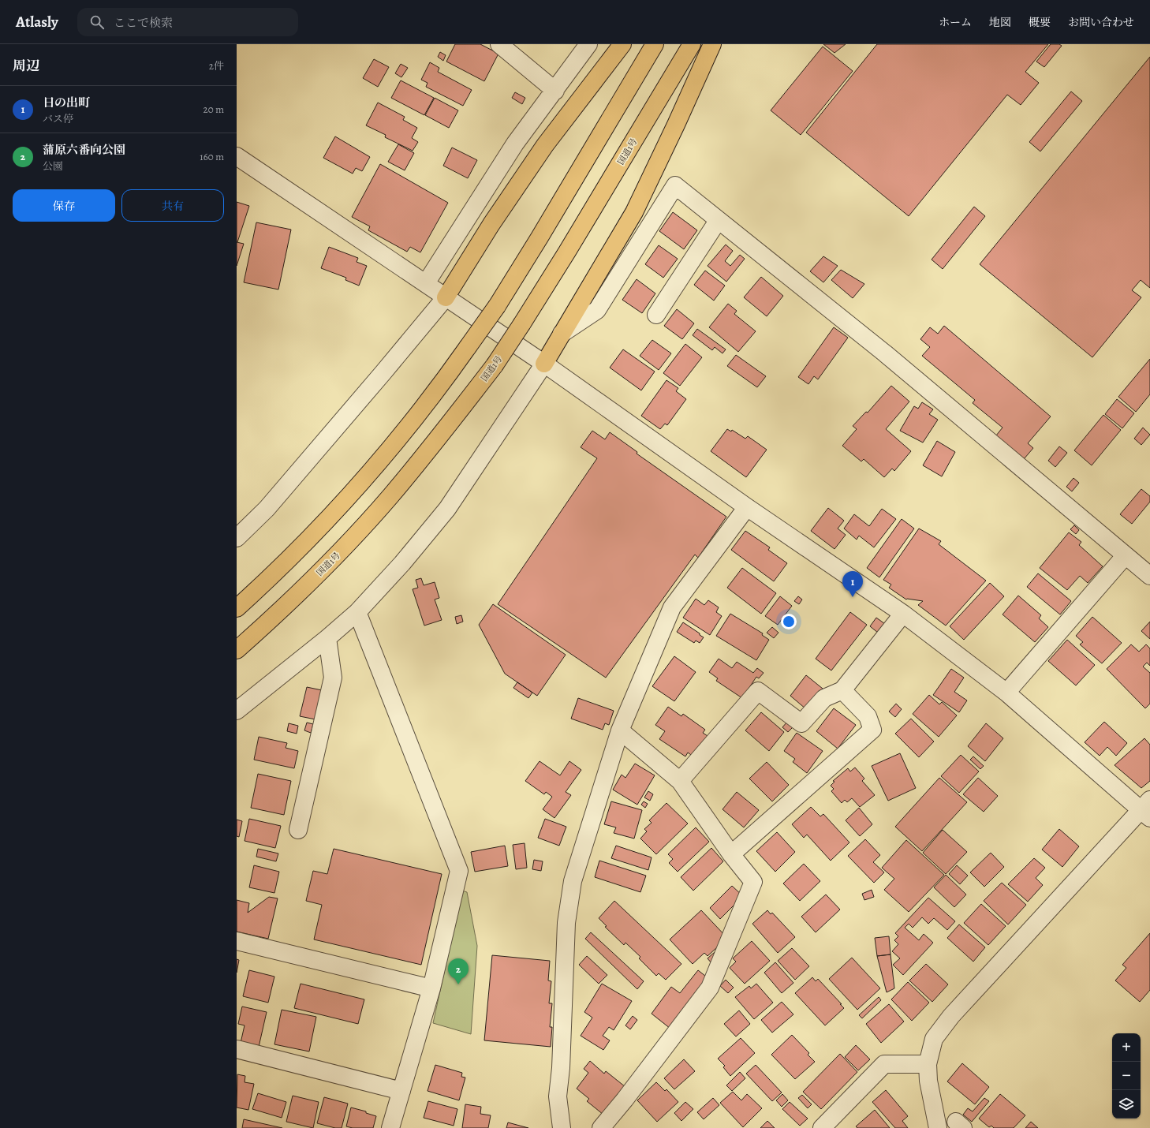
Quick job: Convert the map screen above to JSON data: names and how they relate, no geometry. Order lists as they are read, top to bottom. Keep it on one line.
{"streets":{"highway":["国道1号"]},"page":{"header":"Atlasly","search":"ここで検索","nav":["ホーム","地図","概要","お問い合わせ"],"heading":["周辺","2件"],"list":[{"mark":"1","name":"日の出町","note":"バス停","value":"20 m"},{"mark":"2","name":"蒲原六番向公園","note":"公園","value":"160 m"}],"buttons":["保存","共有"],"pins":["1","2"],"map_buttons":["+","−"]}}
